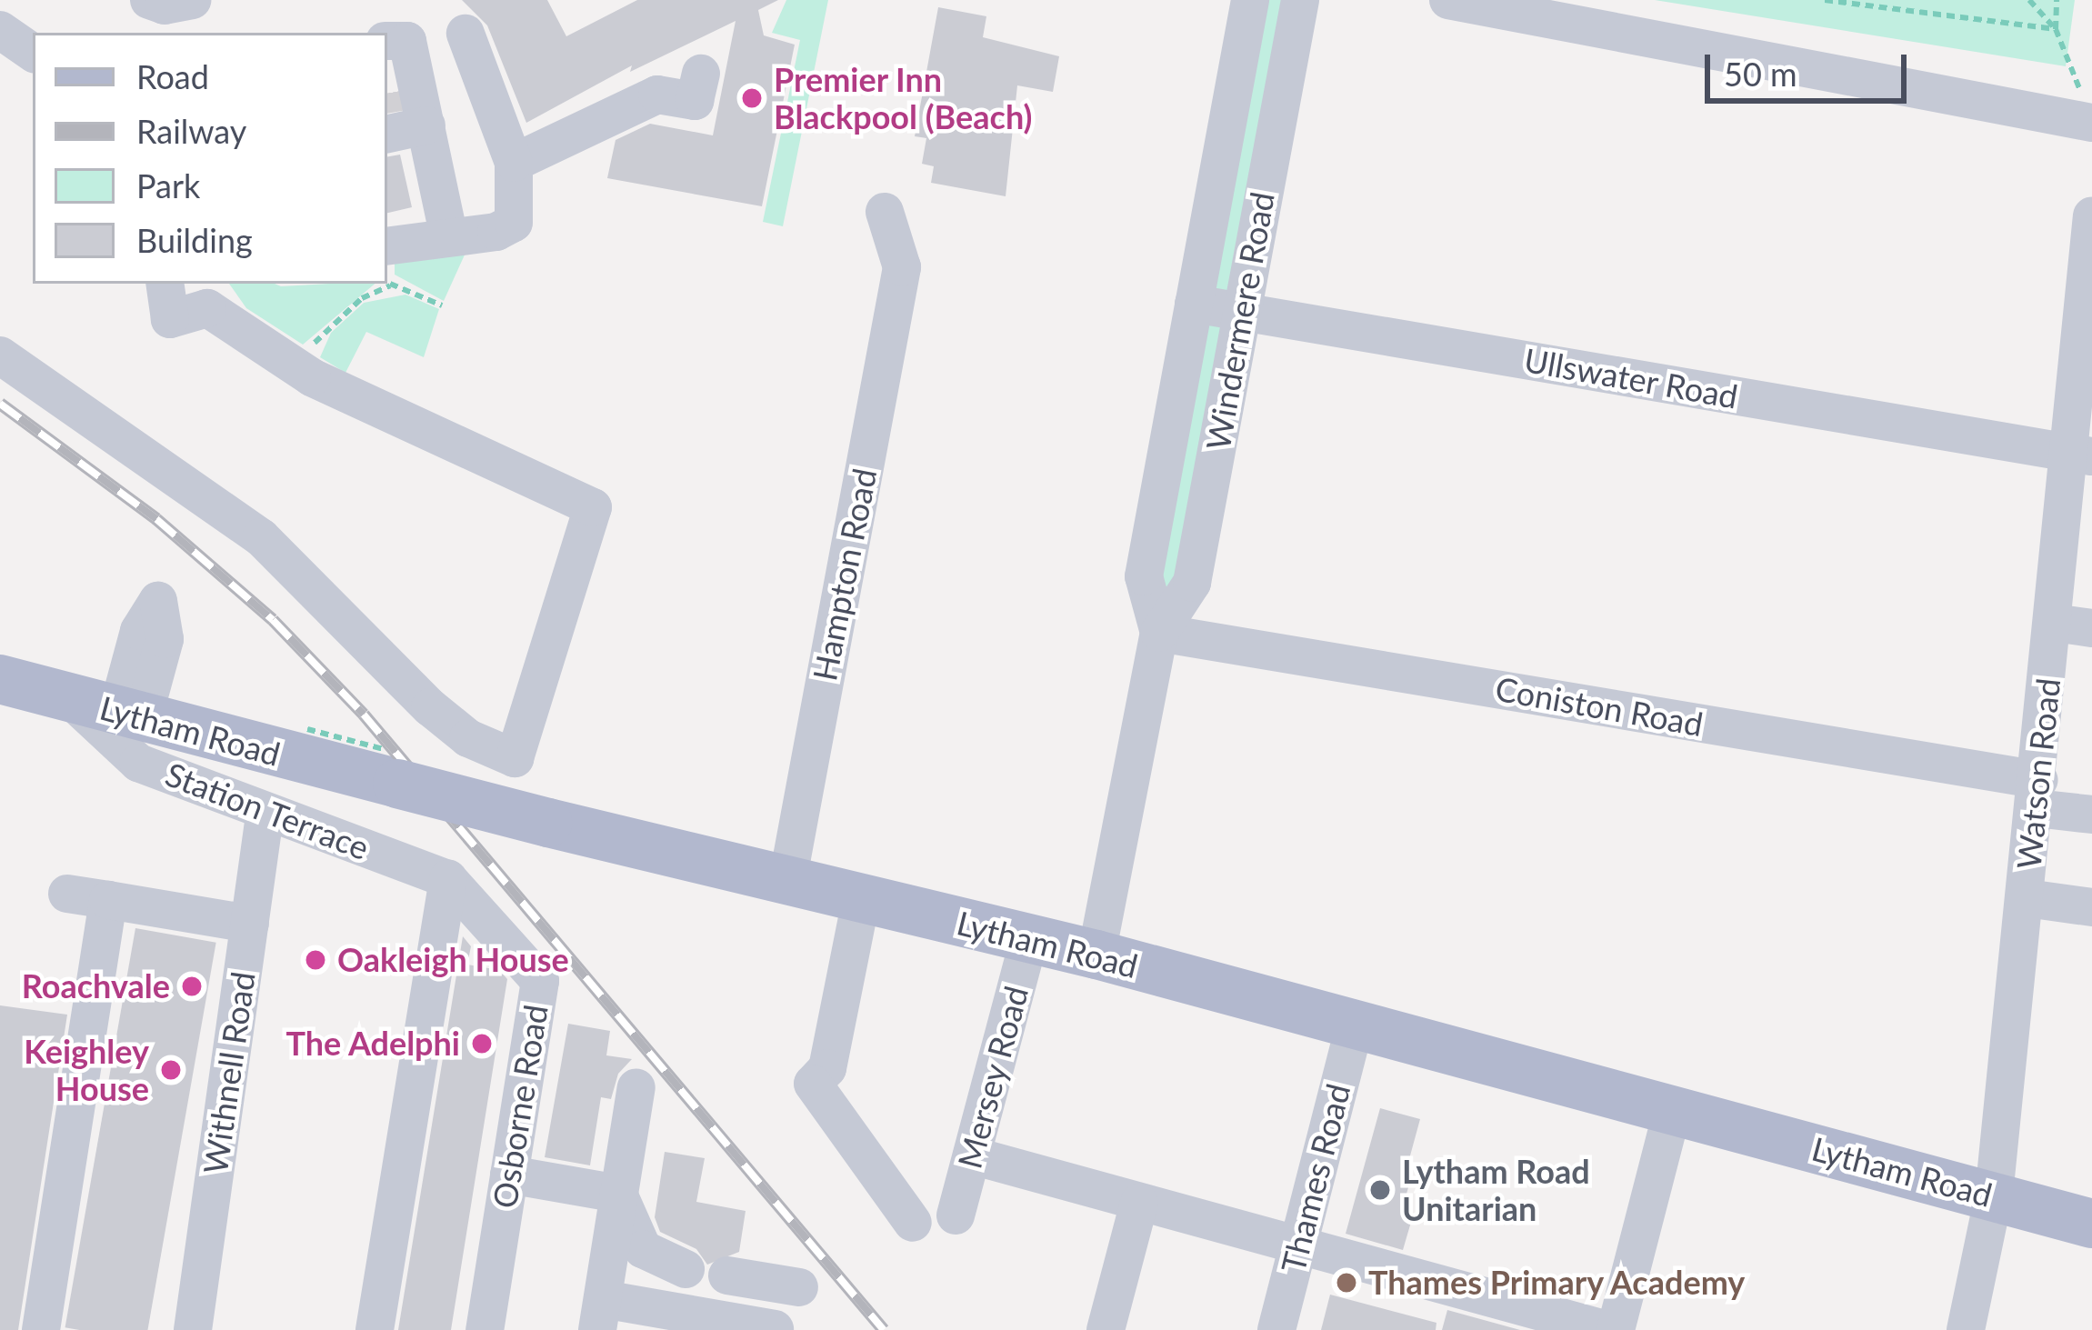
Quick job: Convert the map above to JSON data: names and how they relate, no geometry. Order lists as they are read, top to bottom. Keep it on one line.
{"streets":{"main road":["Lytham Road"],"street":["Windermere Road","Ullswater Road","Hampton Road","Coniston Road","Watson Road","Station Terrace","Withnell Road","Mersey Road","Osborne Road","Thames Road"]},"crossings":[["Windermere Road","Ullswater Road"],["Windermere Road","Coniston Road"],["Windermere Road","Lytham Road"],["Ullswater Road","Watson Road"],["Hampton Road","Lytham Road"],["Coniston Road","Watson Road"],["Lytham Road","Watson Road"],["Lytham Road","Station Terrace"],["Lytham Road","Mersey Road"],["Lytham Road","Thames Road"],["Station Terrace","Withnell Road"],["Station Terrace","Osborne Road"]],"places":["Premier Inn Blackpool (Beach)","Oakleigh House","Roachvale","The Adelphi","Keighley House","Lytham Road Unitarian","Thames Primary Academy"],"legend":["Road","Railway","Park","Building"],"scale_bar":"50 m"}
